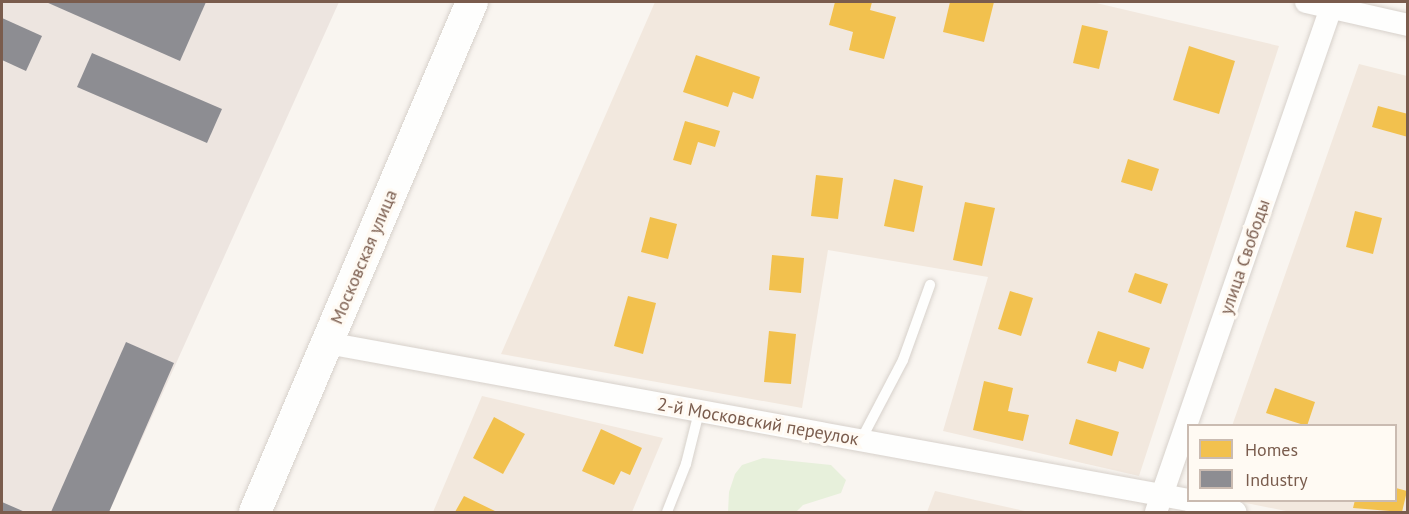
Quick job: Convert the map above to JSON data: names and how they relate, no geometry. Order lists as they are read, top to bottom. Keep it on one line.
{"streets":{"main road":["Московская улица"],"street":["улица Свободы","2-й Московский переулок"]},"crossings":[["Московская улица","2-й Московский переулок"],["улица Свободы","2-й Московский переулок"]],"legend":["Homes","Industry"]}
